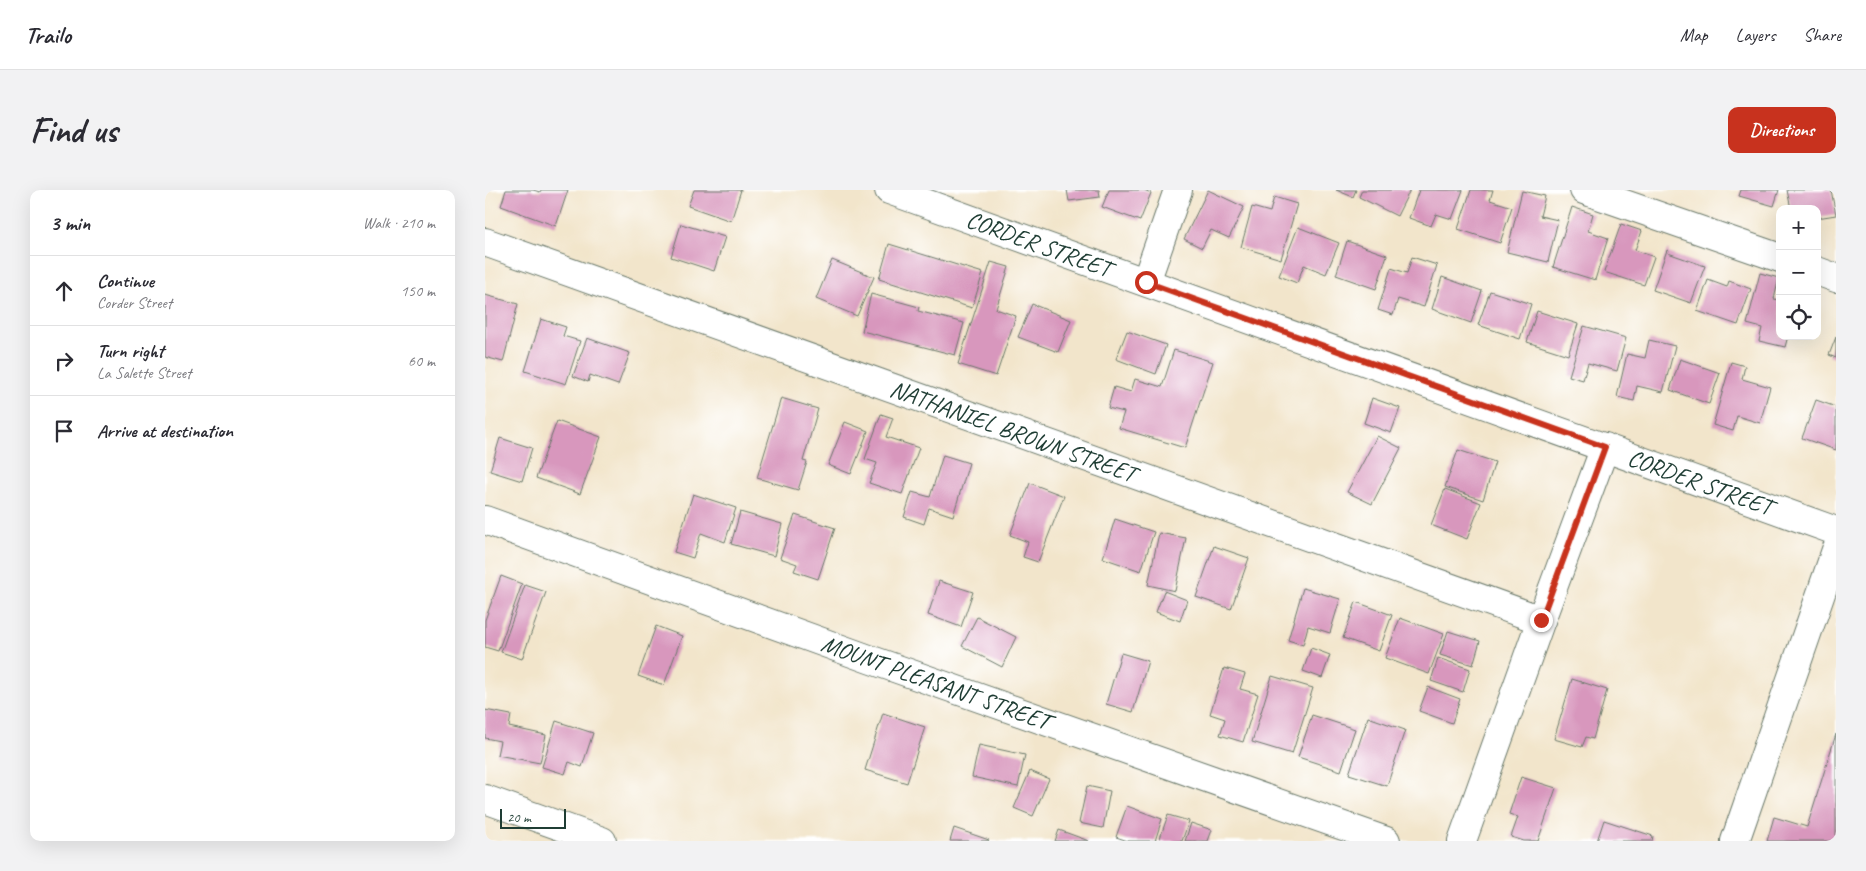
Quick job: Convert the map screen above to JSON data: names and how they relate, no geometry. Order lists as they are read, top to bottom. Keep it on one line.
{"streets":{"street":["CORDER STREET","NATHANIEL BROWN STREET","MOUNT PLEASANT STREET"]},"scale_bar":"20 m","page":{"header":"Trailo","nav":["Map","Layers","Share"],"buttons":"Directions","title":"Find us","heading":["3 min","Walk · 210 m"],"map_buttons":["+","−"],"list":[["Continue","Corder Street","150 m"],["Turn right","La Salette Street","60 m"],"Arrive at destination"],"scale":"20 m"}}
